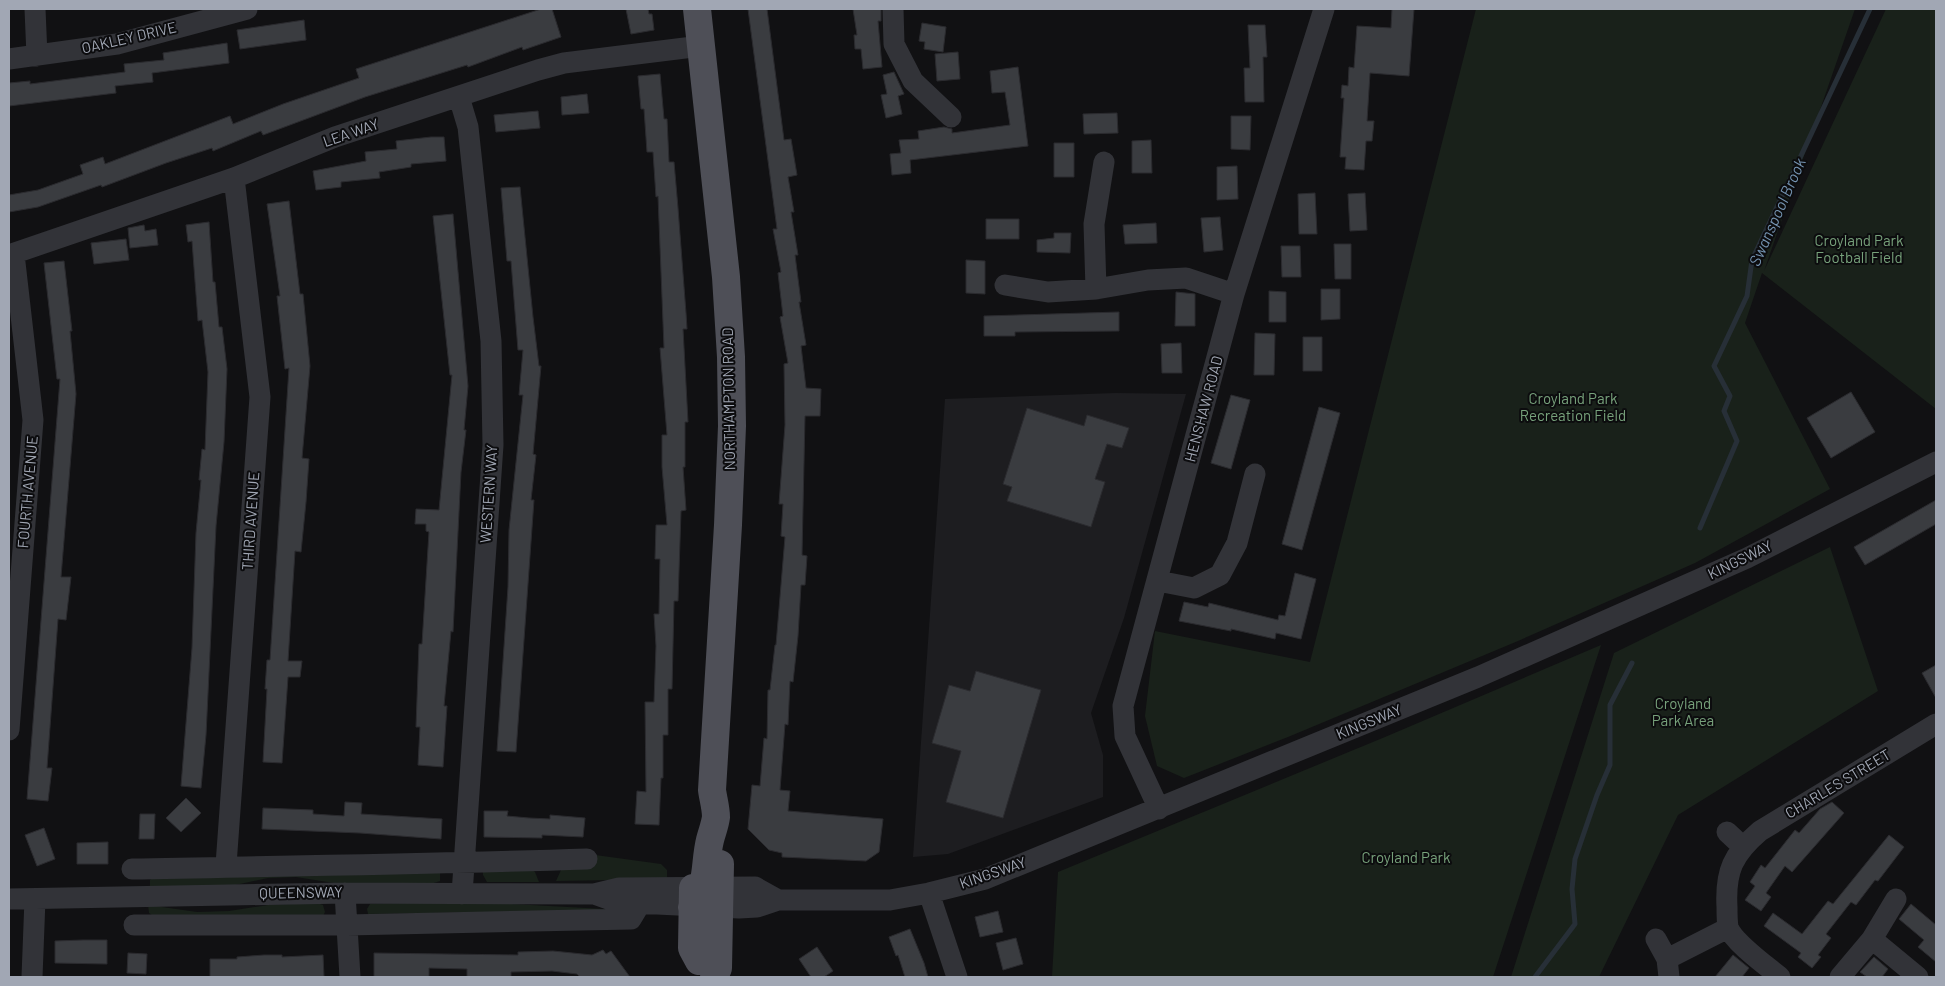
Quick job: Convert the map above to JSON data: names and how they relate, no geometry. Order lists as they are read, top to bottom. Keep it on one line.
{"streets":{"main road":["NORTHAMPTON ROAD"],"street":["OAKLEY DRIVE","LEA WAY","HENSHAW ROAD","FOURTH AVENUE","WESTERN WAY","THIRD AVENUE","KINGSWAY","CHARLES STREET","QUEENSWAY"]},"crossings":[["LEA WAY","NORTHAMPTON ROAD"],["LEA WAY","FOURTH AVENUE"],["LEA WAY","WESTERN WAY"],["LEA WAY","THIRD AVENUE"],["NORTHAMPTON ROAD","KINGSWAY"],["NORTHAMPTON ROAD","QUEENSWAY"],["HENSHAW ROAD","KINGSWAY"],["WESTERN WAY","QUEENSWAY"],["KINGSWAY","QUEENSWAY"]],"water":["Swanspool Brook"],"parks":["Croyland Park Football Field","Croyland Park Recreation Field","Croyland Park Area","Croyland Park"]}
